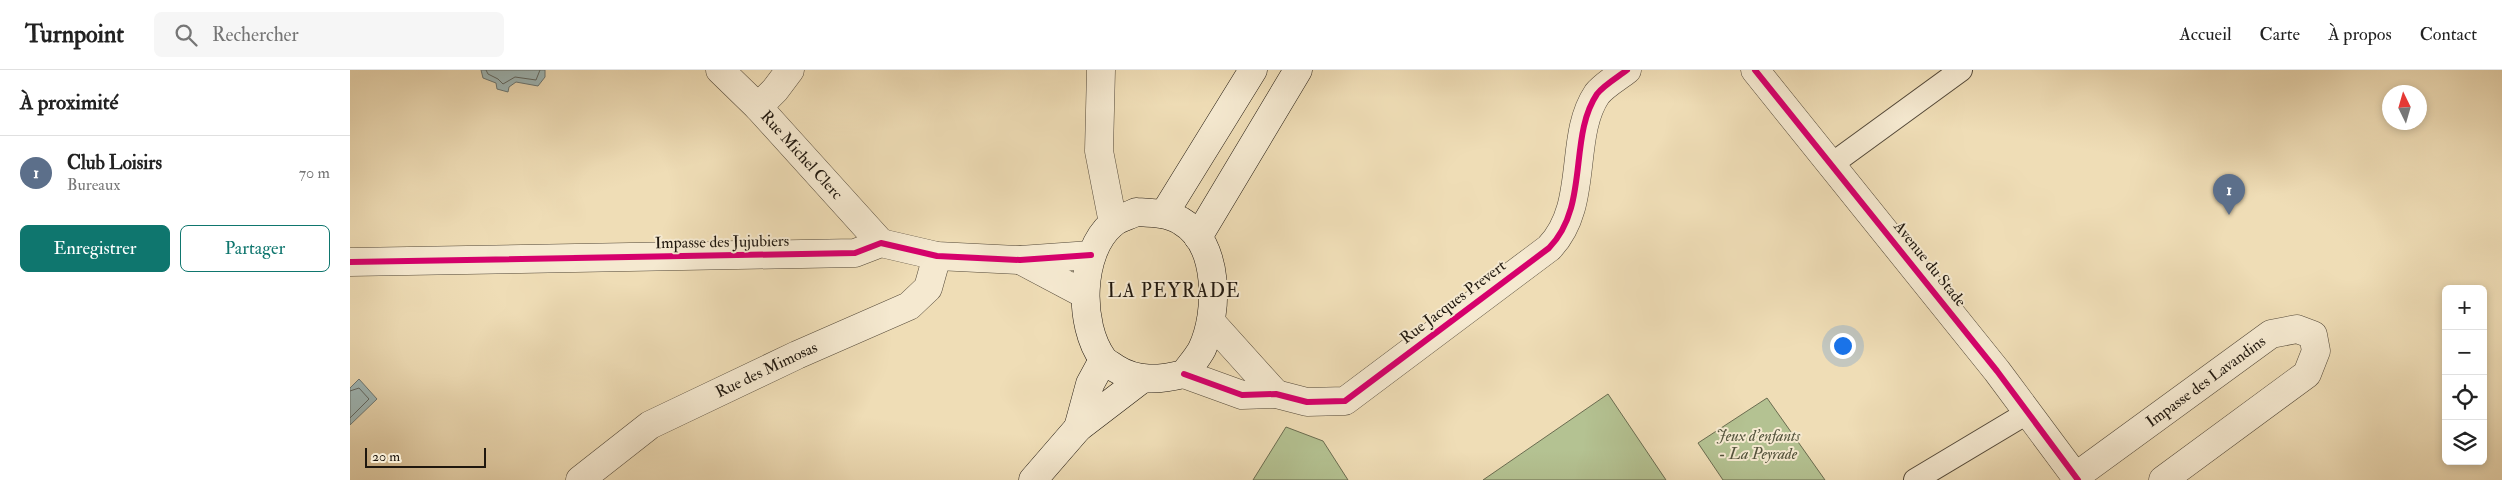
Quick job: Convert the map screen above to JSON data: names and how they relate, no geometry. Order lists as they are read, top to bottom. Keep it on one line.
{"streets":{"street":["Rue Michel Clerc","Impasse des Jujubiers","Avenue du Stade","Rue Jacques Prevert","Rue des Mimosas","Impasse des Lavandins"]},"crossings":[["Rue Michel Clerc","Impasse des Jujubiers"],["Avenue du Stade","Impasse des Lavandins"]],"districts":["LA PEYRADE"],"parks":["Jeux d'enfants - La Peyrade"],"scale_bar":"20 m","north":"top","page":{"header":"Turnpoint","search":"Rechercher","nav":["Accueil","Carte","À propos","Contact"],"heading":"À proximité","list":[{"mark":"1","name":"Club Loisirs","note":"Bureaux","value":"70 m"}],"pins":"1","buttons":["Enregistrer","Partager"],"map_buttons":["+","−"],"scale":"20 m"}}
